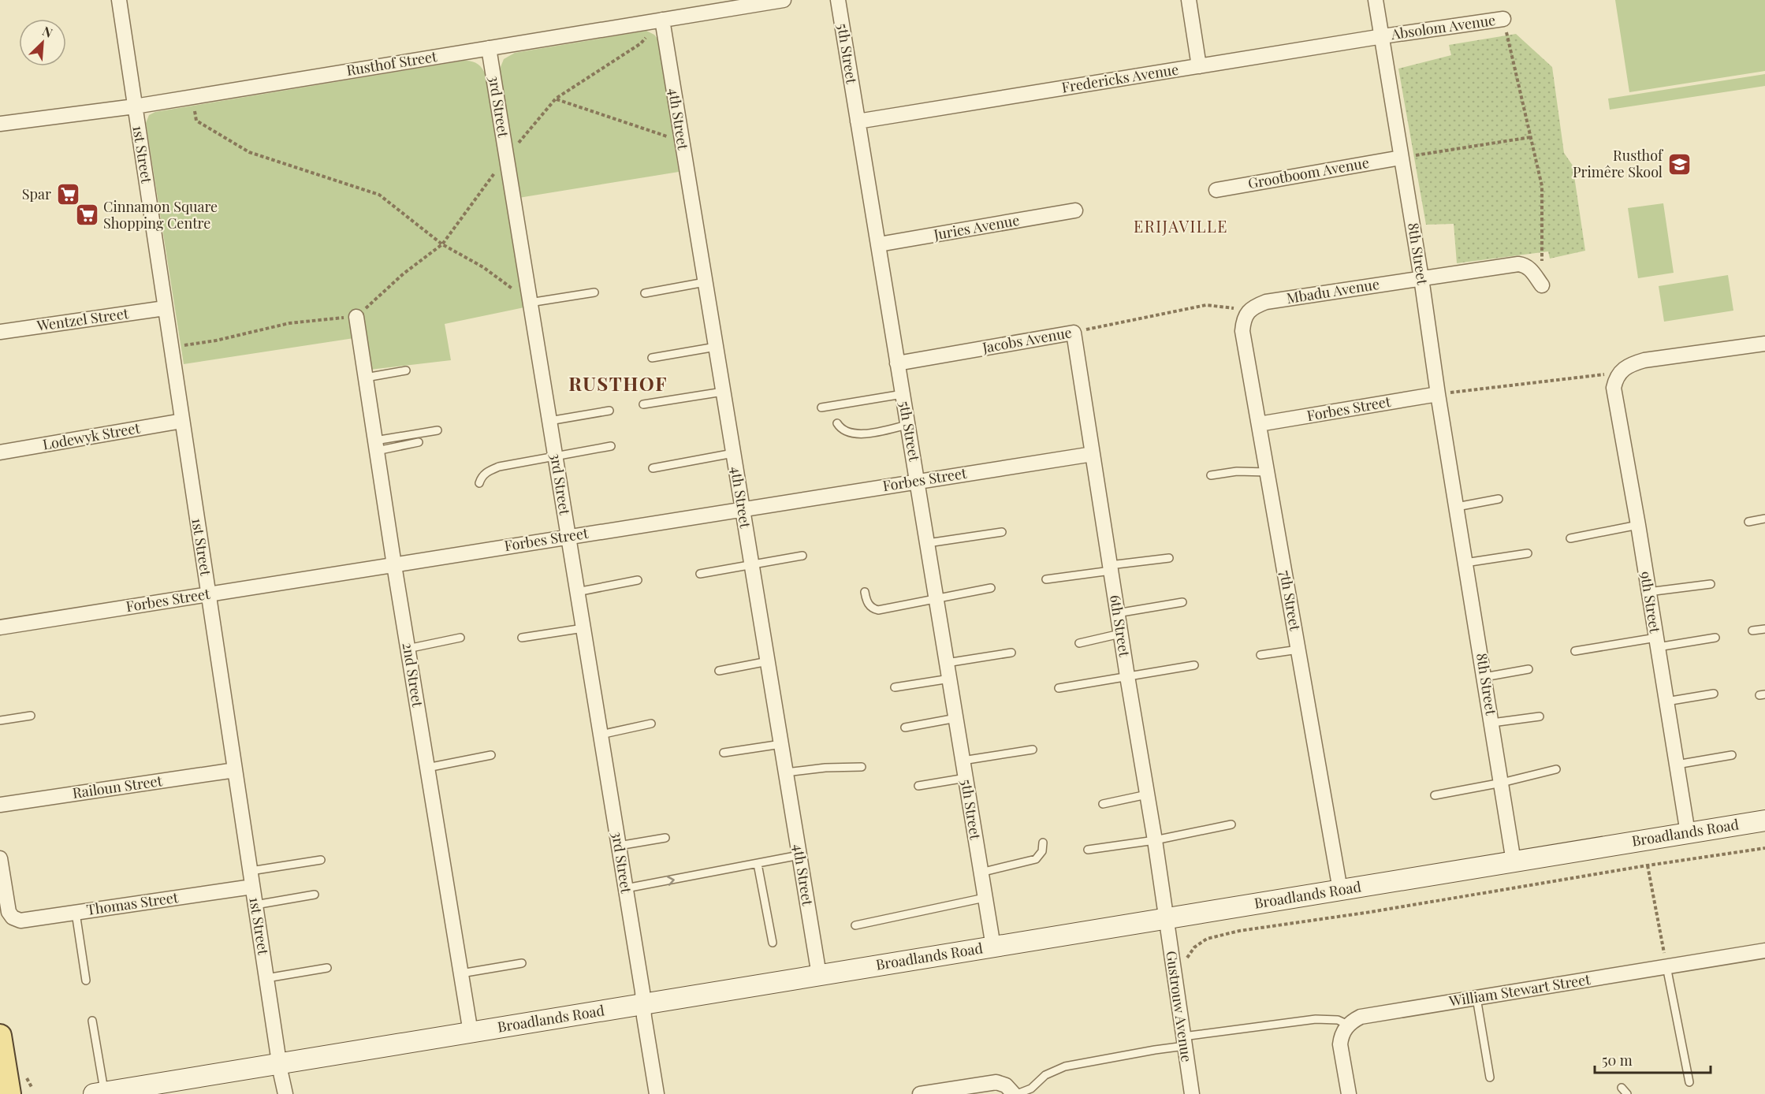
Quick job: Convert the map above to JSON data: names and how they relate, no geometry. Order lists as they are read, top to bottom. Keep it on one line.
{"streets":{"main road":["Broadlands Road"],"street":["Absolom Avenue","5th Street","Rusthof Street","Fredericks Avenue","3rd Street","4th Street","1st Street","Grootboom Avenue","Juries Avenue","8th Street","Mbadu Avenue","Wentzel Street","Jacobs Avenue","Forbes Street","Lodewyk Street","7th Street","9th Street","6th Street","2nd Street","Railoun Street","Thomas Street","William Stewart Street","Gustrouw Avenue"]},"crossings":[["Absolom Avenue","Fredericks Avenue"],["Absolom Avenue","8th Street"],["5th Street","Fredericks Avenue"],["5th Street","Juries Avenue"],["5th Street","Jacobs Avenue"],["5th Street","Forbes Street"],["5th Street","Broadlands Road"],["Rusthof Street","3rd Street"],["Rusthof Street","4th Street"],["Rusthof Street","1st Street"],["Fredericks Avenue","8th Street"],["3rd Street","Forbes Street"],["3rd Street","Broadlands Road"],["4th Street","Forbes Street"],["4th Street","Broadlands Road"],["1st Street","Wentzel Street"],["1st Street","Forbes Street"],["1st Street","Lodewyk Street"],["1st Street","Railoun Street"],["1st Street","Broadlands Road"],["1st Street","Thomas Street"],["Grootboom Avenue","8th Street"],["8th Street","Mbadu Avenue"],["8th Street","Forbes Street"],["8th Street","Broadlands Road"],["Mbadu Avenue","Jacobs Avenue"],["Mbadu Avenue","7th Street"],["Jacobs Avenue","7th Street"],["Jacobs Avenue","6th Street"],["Forbes Street","7th Street"],["Forbes Street","6th Street"],["Forbes Street","2nd Street"],["7th Street","Broadlands Road"],["9th Street","Broadlands Road"],["6th Street","Broadlands Road"],["6th Street","Gustrouw Avenue"],["2nd Street","Broadlands Road"],["Broadlands Road","Gustrouw Avenue"]],"districts":["ERIJAVILLE","RUSTHOF"],"places":{"school or university":["Rusthof Primêre Skool"],"supermarket":["Spar","Cinnamon Square Shopping Centre"]},"scale_bar":"50 m","north":"top right"}
